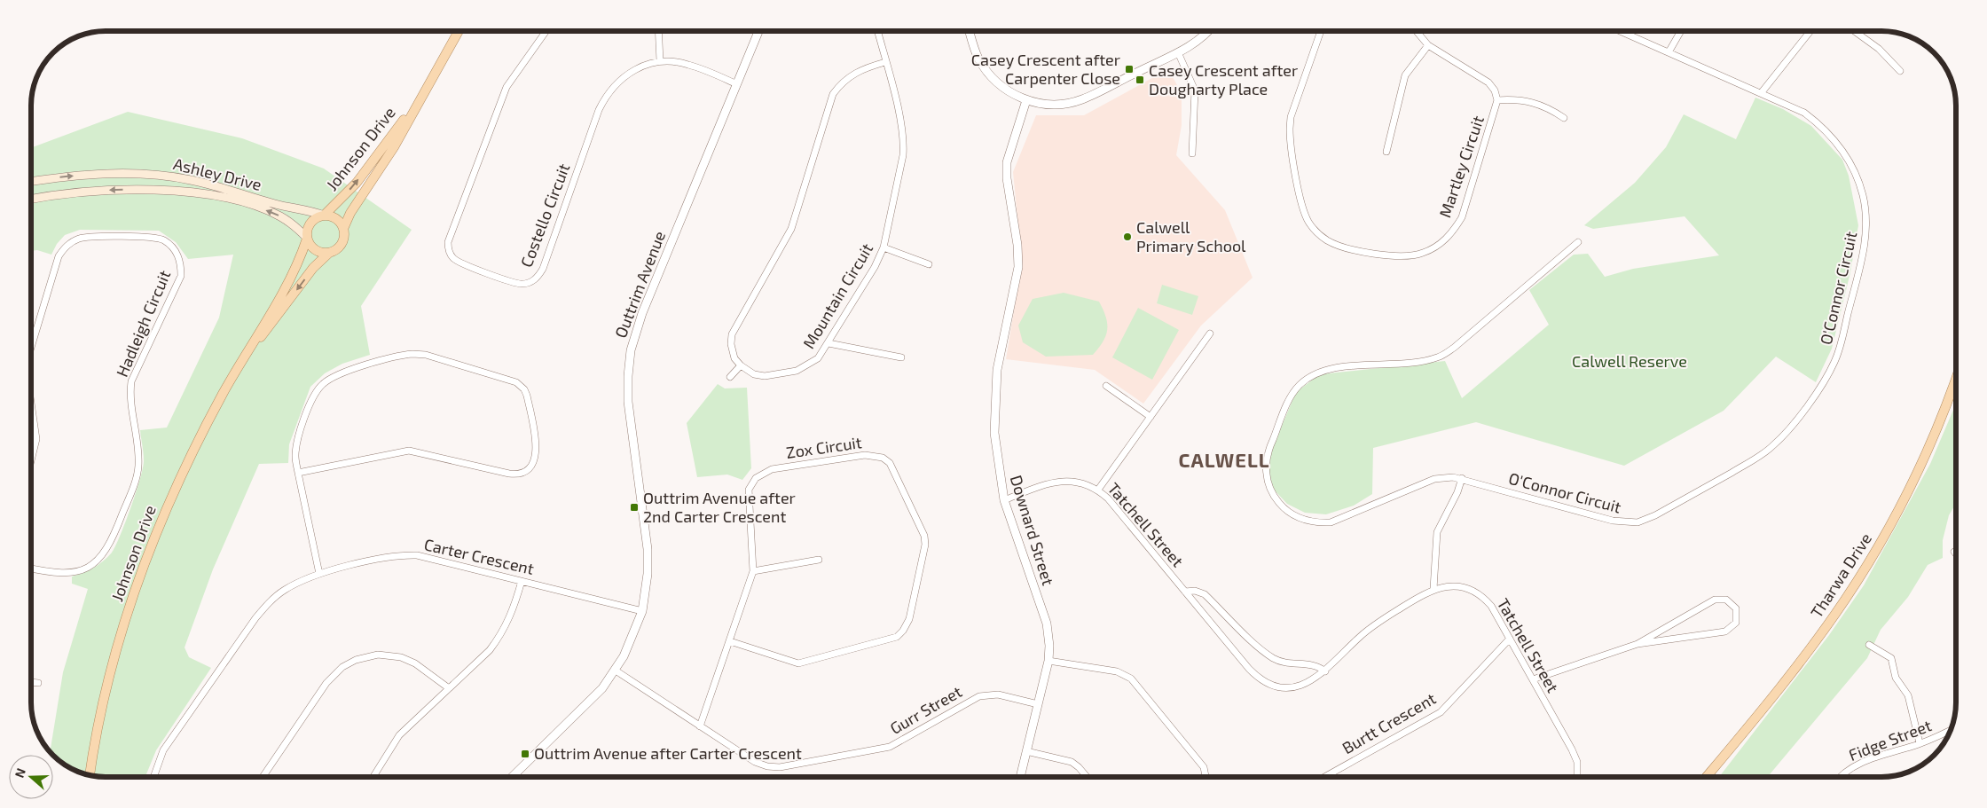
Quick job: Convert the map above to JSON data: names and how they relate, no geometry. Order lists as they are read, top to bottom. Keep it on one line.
{"streets":{"main road":["Johnson Drive","Ashley Drive","Tharwa Drive"],"street":["Martley Circuit","Costello Circuit","Outtrim Avenue","O'Connor Circuit","Mountain Circuit","Hadleigh Circuit","Zox Circuit","Tatchell Street","Downard Street","Carter Crescent","Gurr Street","Burtt Crescent","Fidge Street"]},"crossings":[["Johnson Drive","Ashley Drive"],["Costello Circuit","Outtrim Avenue"],["Outtrim Avenue","Carter Crescent"],["Outtrim Avenue","Gurr Street"],["Zox Circuit","Gurr Street"],["Tatchell Street","Downard Street"],["Tatchell Street","Burtt Crescent"],["Downard Street","Gurr Street"]],"districts":["CALWELL"],"parks":["Calwell Reserve"],"places":{"transit":["Casey Crescent after Carpenter Close","Casey Crescent after Dougharty Place","Outtrim Avenue after 2nd Carter Crescent","Outtrim Avenue after Carter Crescent"],"other":["Calwell Primary School"]},"north":"left"}
